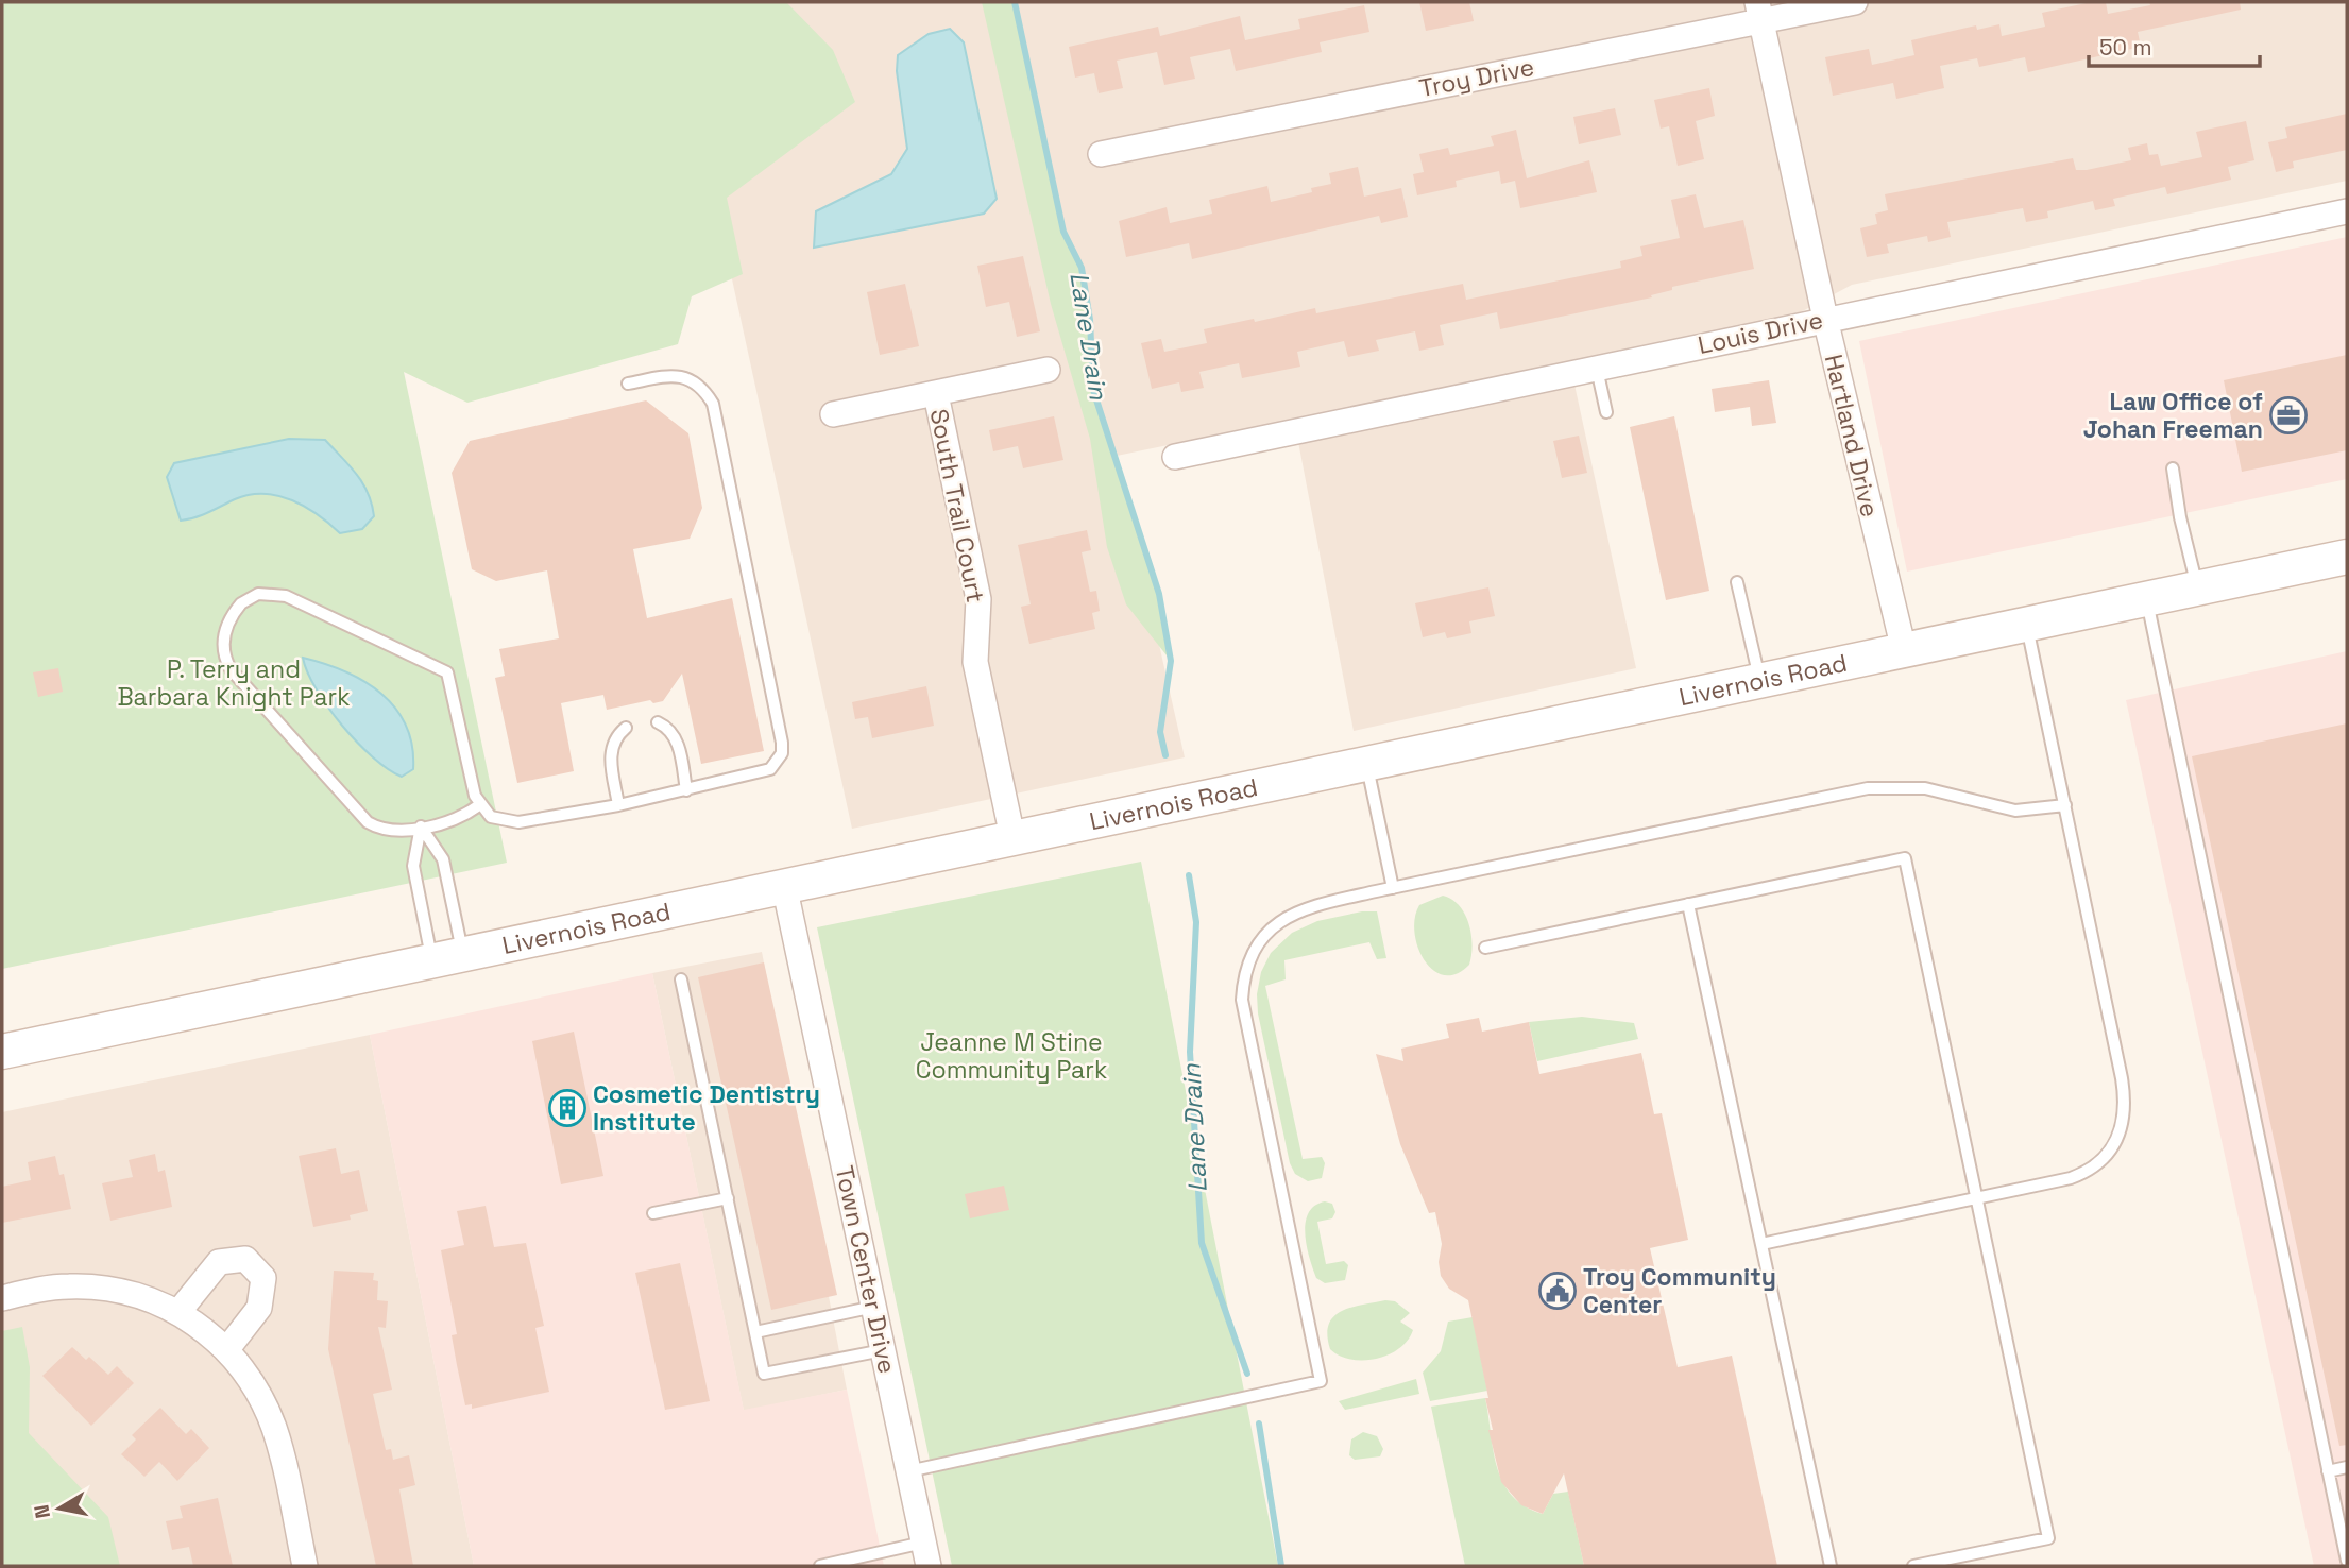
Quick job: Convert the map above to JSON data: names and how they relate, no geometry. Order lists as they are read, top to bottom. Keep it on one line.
{"streets":{"main road":["Livernois Road"],"street":["Troy Drive","Louis Drive","Hartland Drive","South Trail Court","Town Center Drive"]},"crossings":[["Troy Drive","Hartland Drive"],["Louis Drive","Hartland Drive"],["Hartland Drive","Livernois Road"],["South Trail Court","Livernois Road"],["Livernois Road","Town Center Drive"]],"water":["Lane Drain"],"parks":["P. Terry and Barbara Knight Park","Jeanne M Stine Community Park"],"places":{"office":["Law Office of Johan Freeman"],"building":["Cosmetic Dentistry Institute"],"public building":["Troy Community Center"]},"scale_bar":"50 m","north":"left"}
